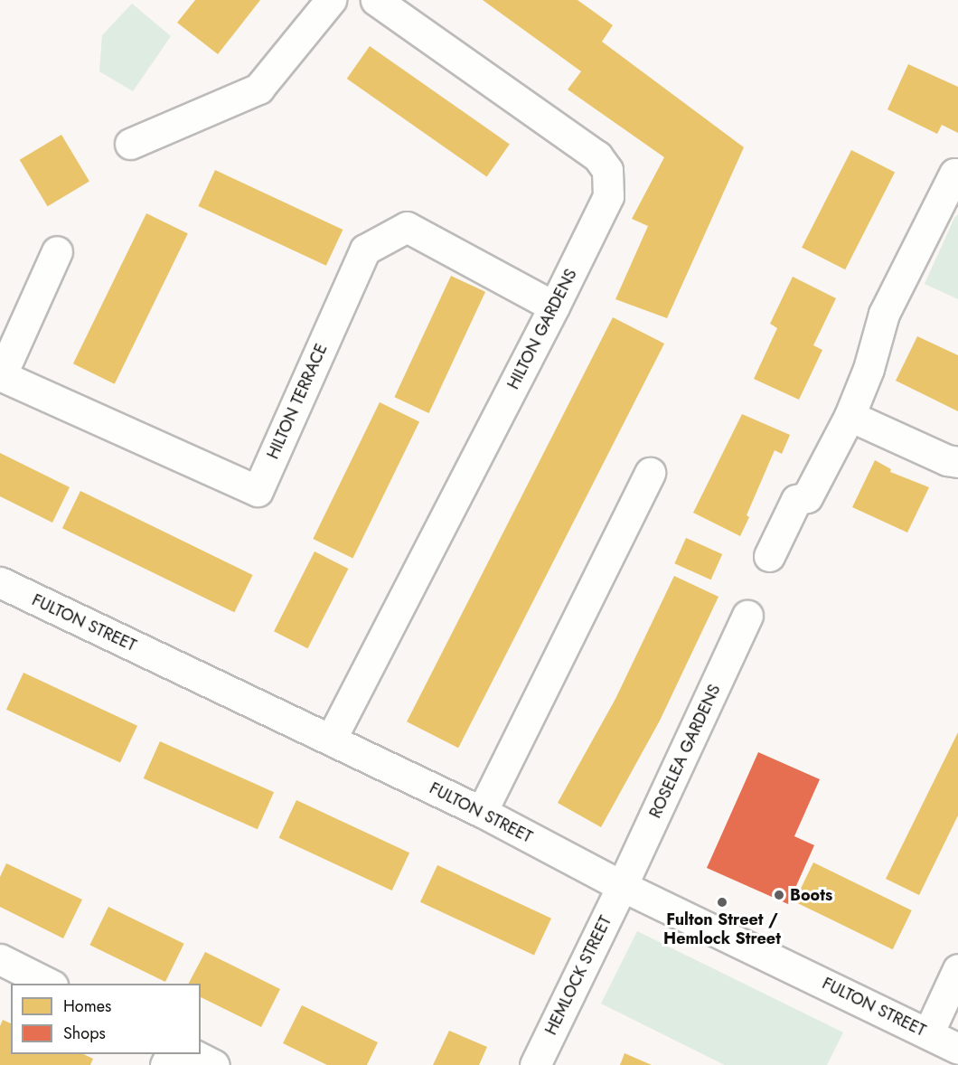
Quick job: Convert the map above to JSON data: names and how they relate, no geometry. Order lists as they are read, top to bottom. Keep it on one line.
{"streets":{"street":["HILTON GARDENS","HILTON TERRACE","FULTON STREET","ROSELEA GARDENS","HEMLOCK STREET"]},"crossings":[["HILTON GARDENS","HILTON TERRACE"],["HILTON GARDENS","FULTON STREET"],["FULTON STREET","ROSELEA GARDENS"],["FULTON STREET","HEMLOCK STREET"],["ROSELEA GARDENS","HEMLOCK STREET"]],"places":["Boots","Fulton Street / Hemlock Street"],"legend":["Homes","Shops"]}
